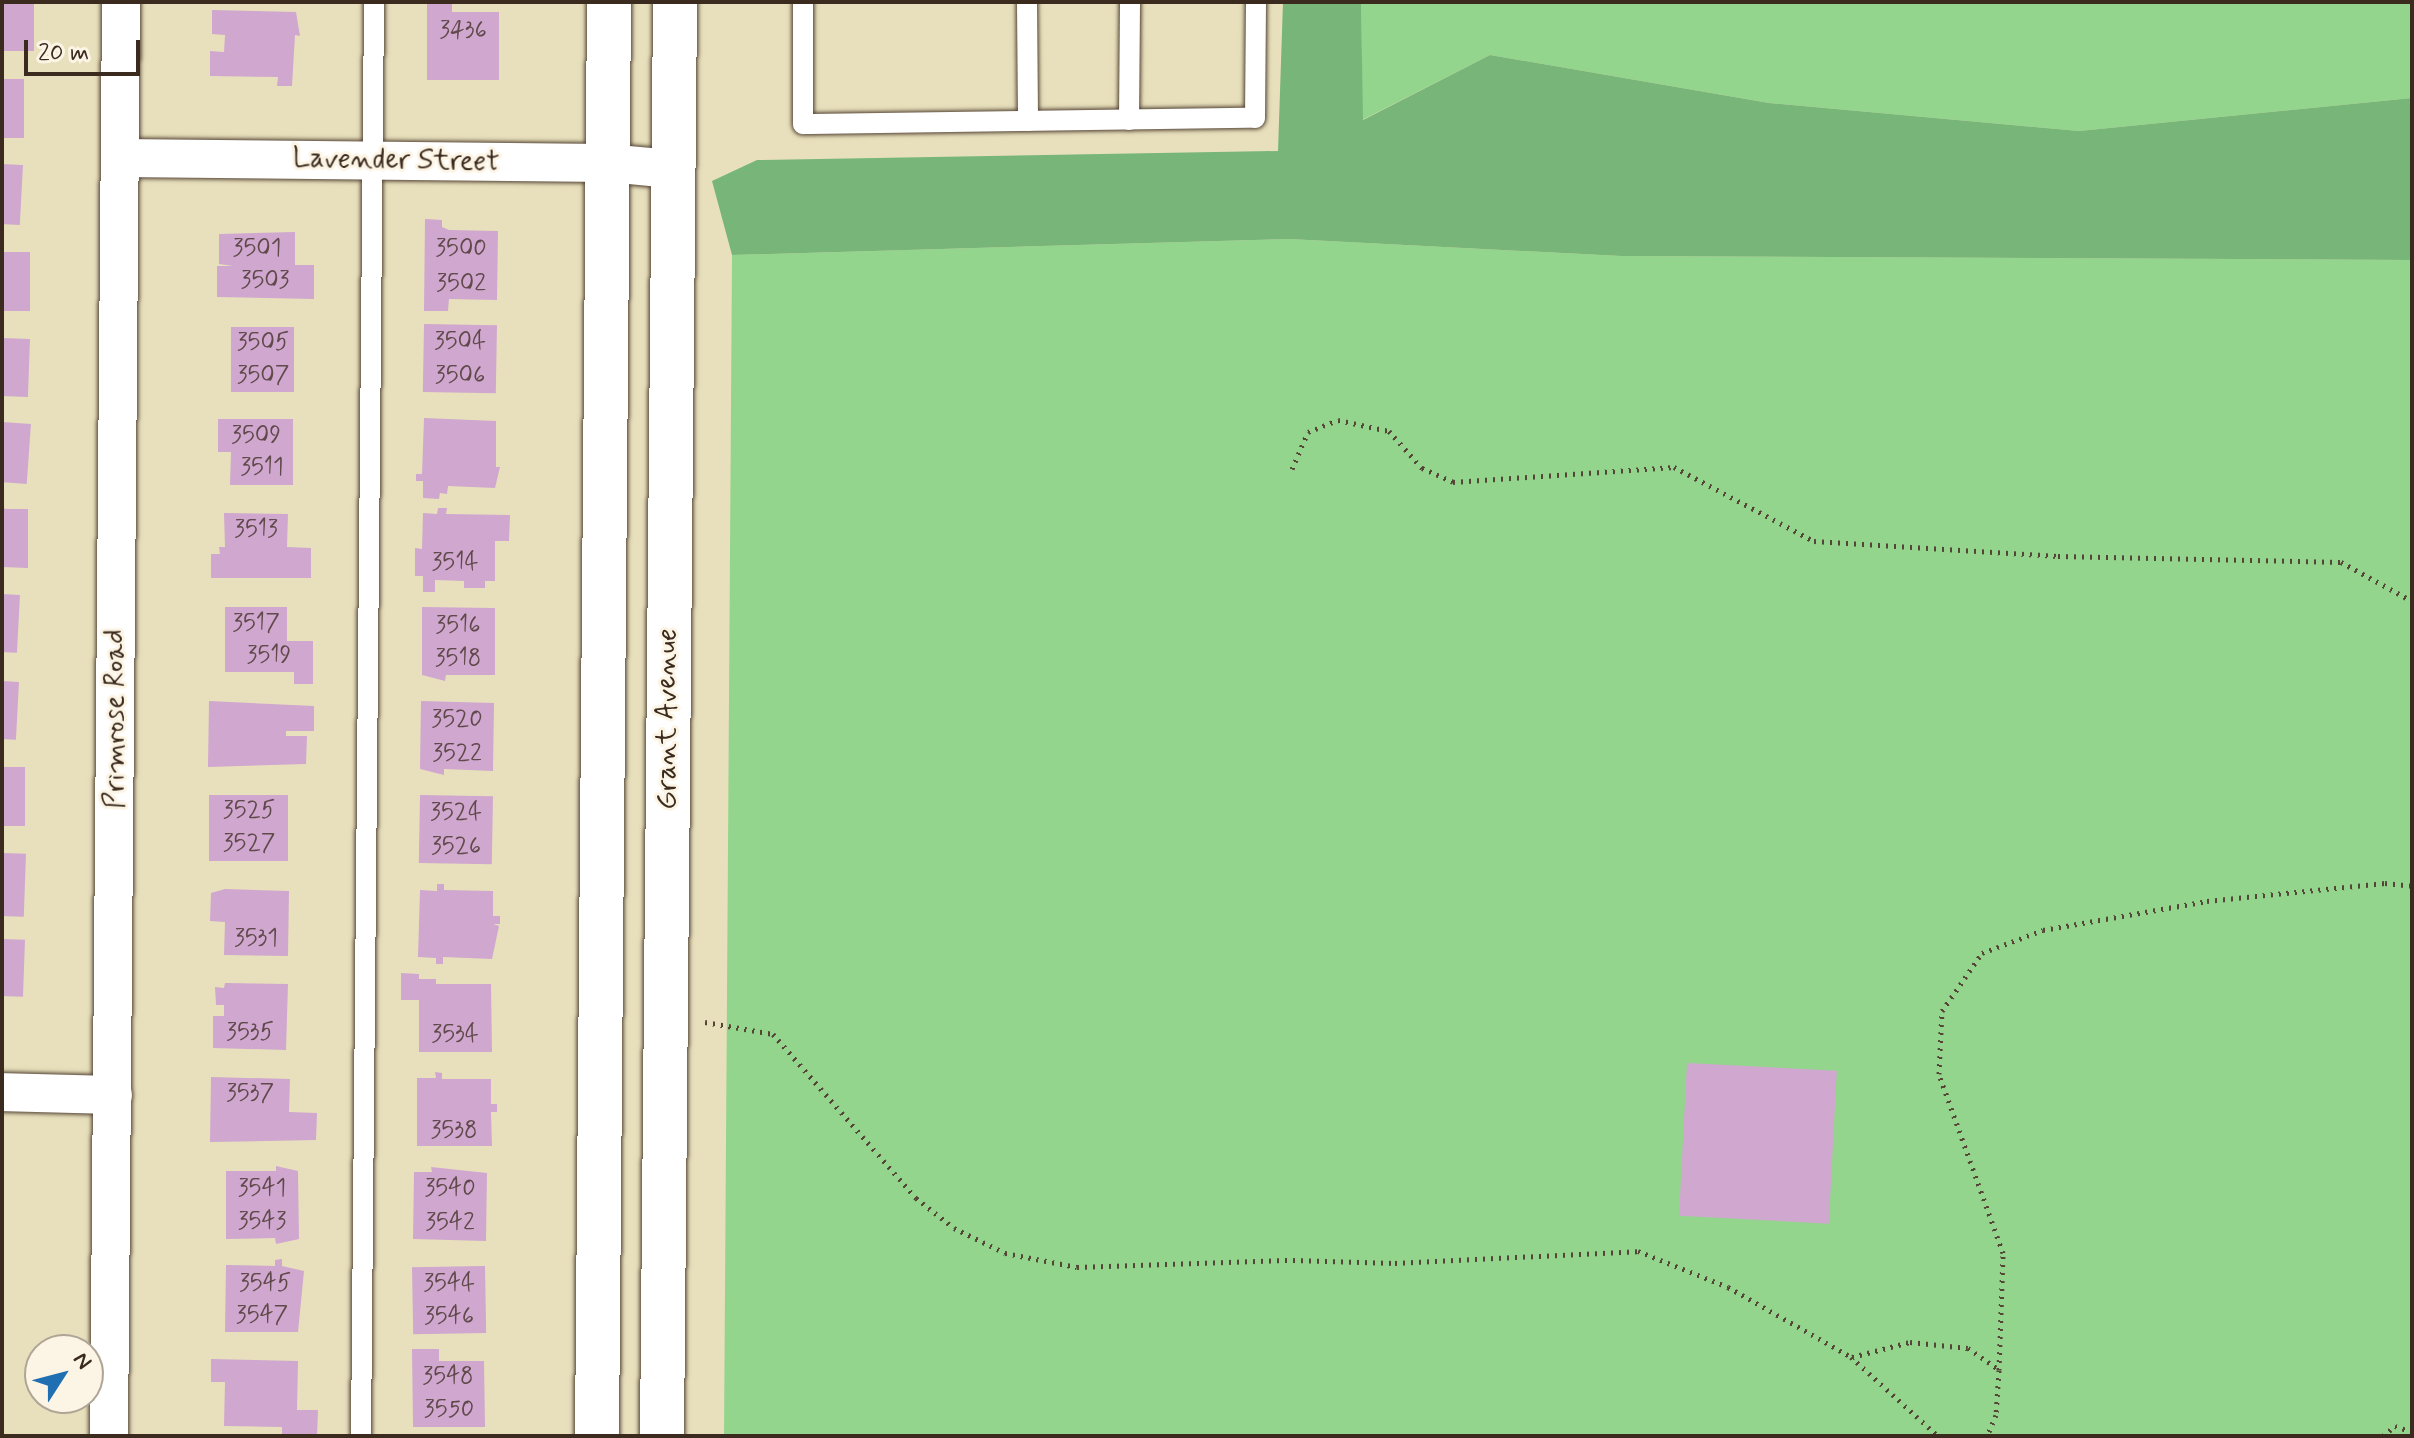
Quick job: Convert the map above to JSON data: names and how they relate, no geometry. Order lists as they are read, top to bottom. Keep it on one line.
{"streets":{"main road":["Grant Avenue"],"street":["Lavender Street","Primrose Road"]},"crossings":[["Lavender Street","Primrose Road"],["Lavender Street","Grant Avenue"]],"house_numbers":["3436","3501","3500","3503","3502","3504","3505","3507","3506","3509","3511","3513","3514","3517","3516","3519","3518","3520","3522","3525","3524","3527","3526","3531","3535","3534","3537","3538","3541","3540","3543","3542","3545","3544","3547","3546","3548","3550"],"scale_bar":"20 m","north":"top right"}
